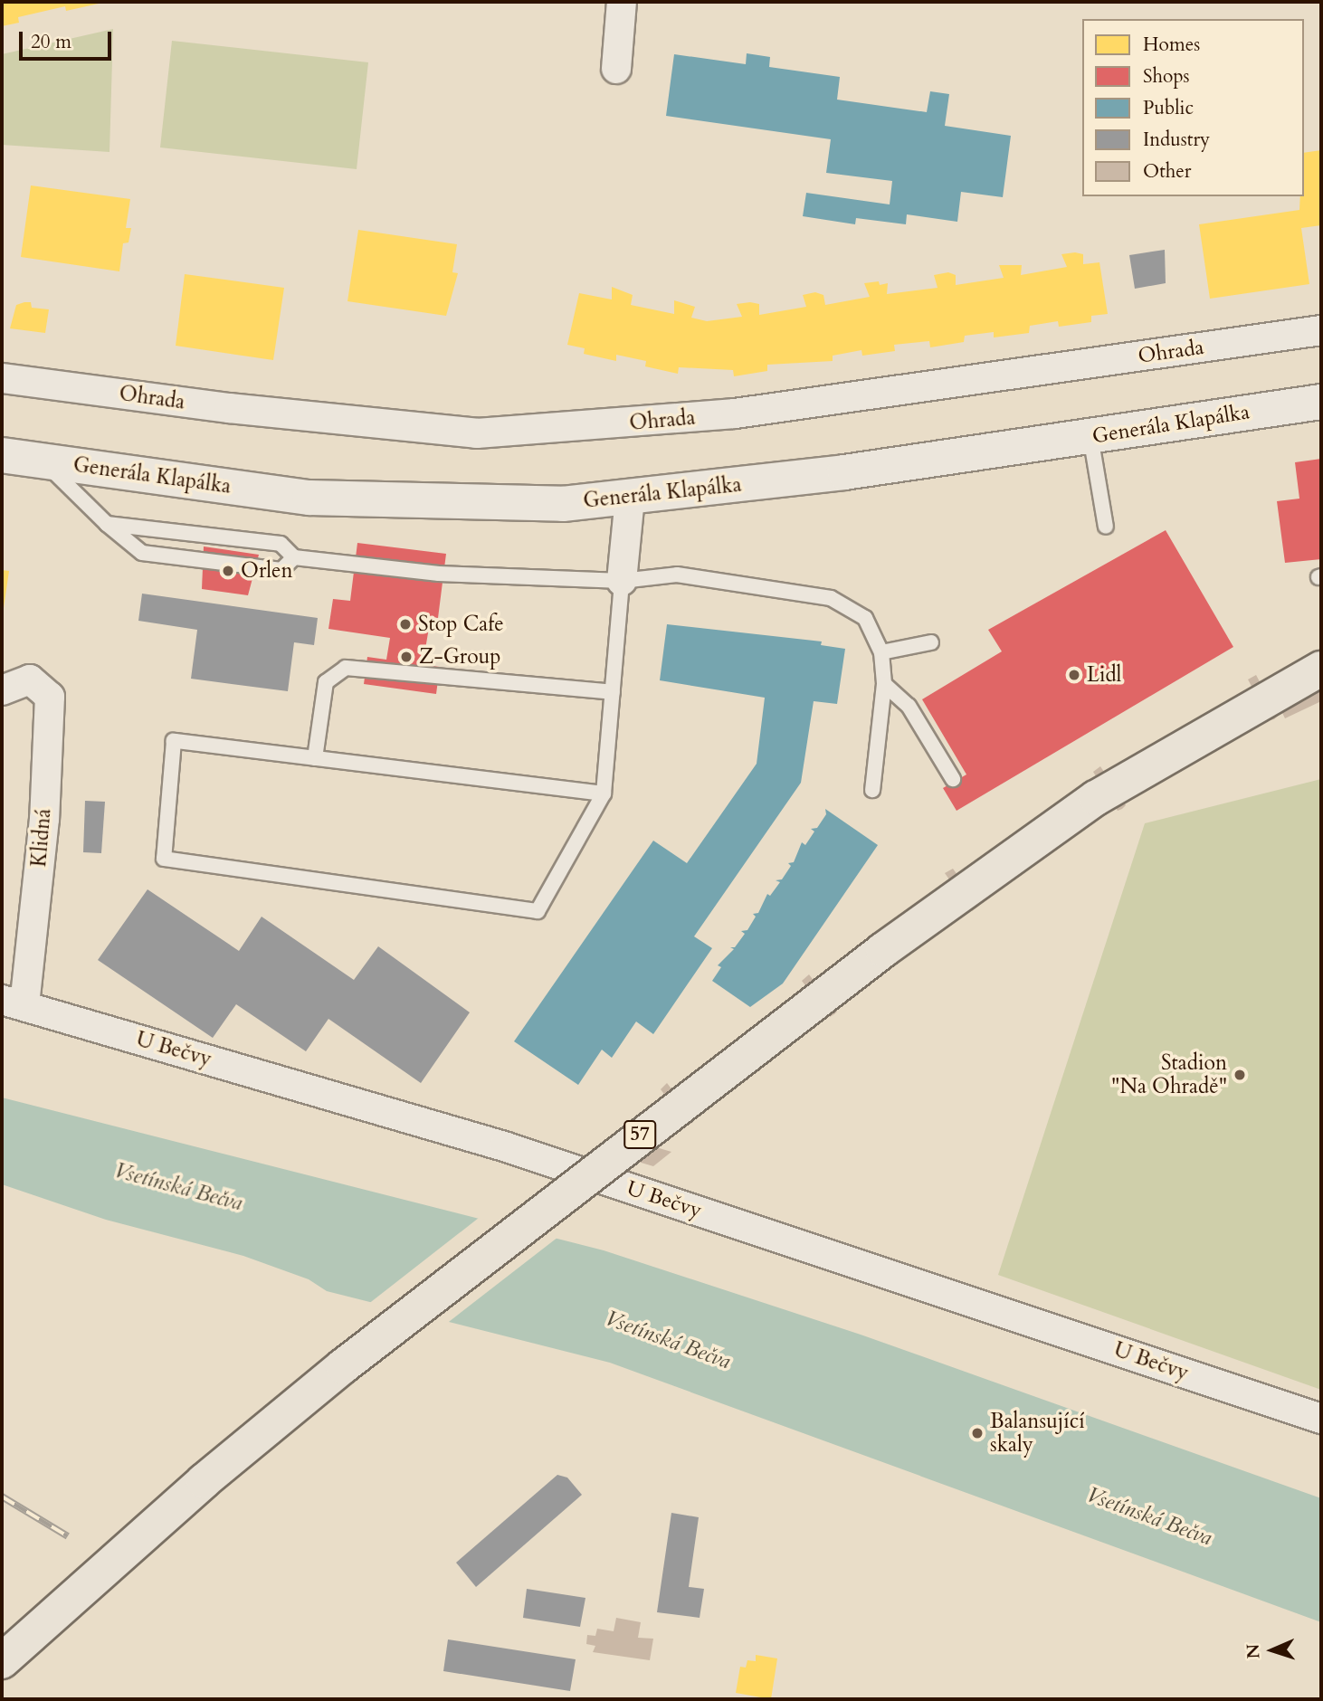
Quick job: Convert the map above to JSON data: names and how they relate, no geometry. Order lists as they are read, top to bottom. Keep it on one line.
{"streets":{"main road":["57"],"street":["Ohrada","Generála Klapálka","Klidná","U Bečvy"]},"crossings":[["Klidná","U Bečvy"]],"water":["Vsetínská Bečva"],"places":["Orlen","Stop Cafe","Z-Group","Lidl","Stadion \"Na Ohradě\"","Balansující skaly"],"legend":["Homes","Shops","Public","Industry","Other"],"scale_bar":"20 m","north":"left"}
